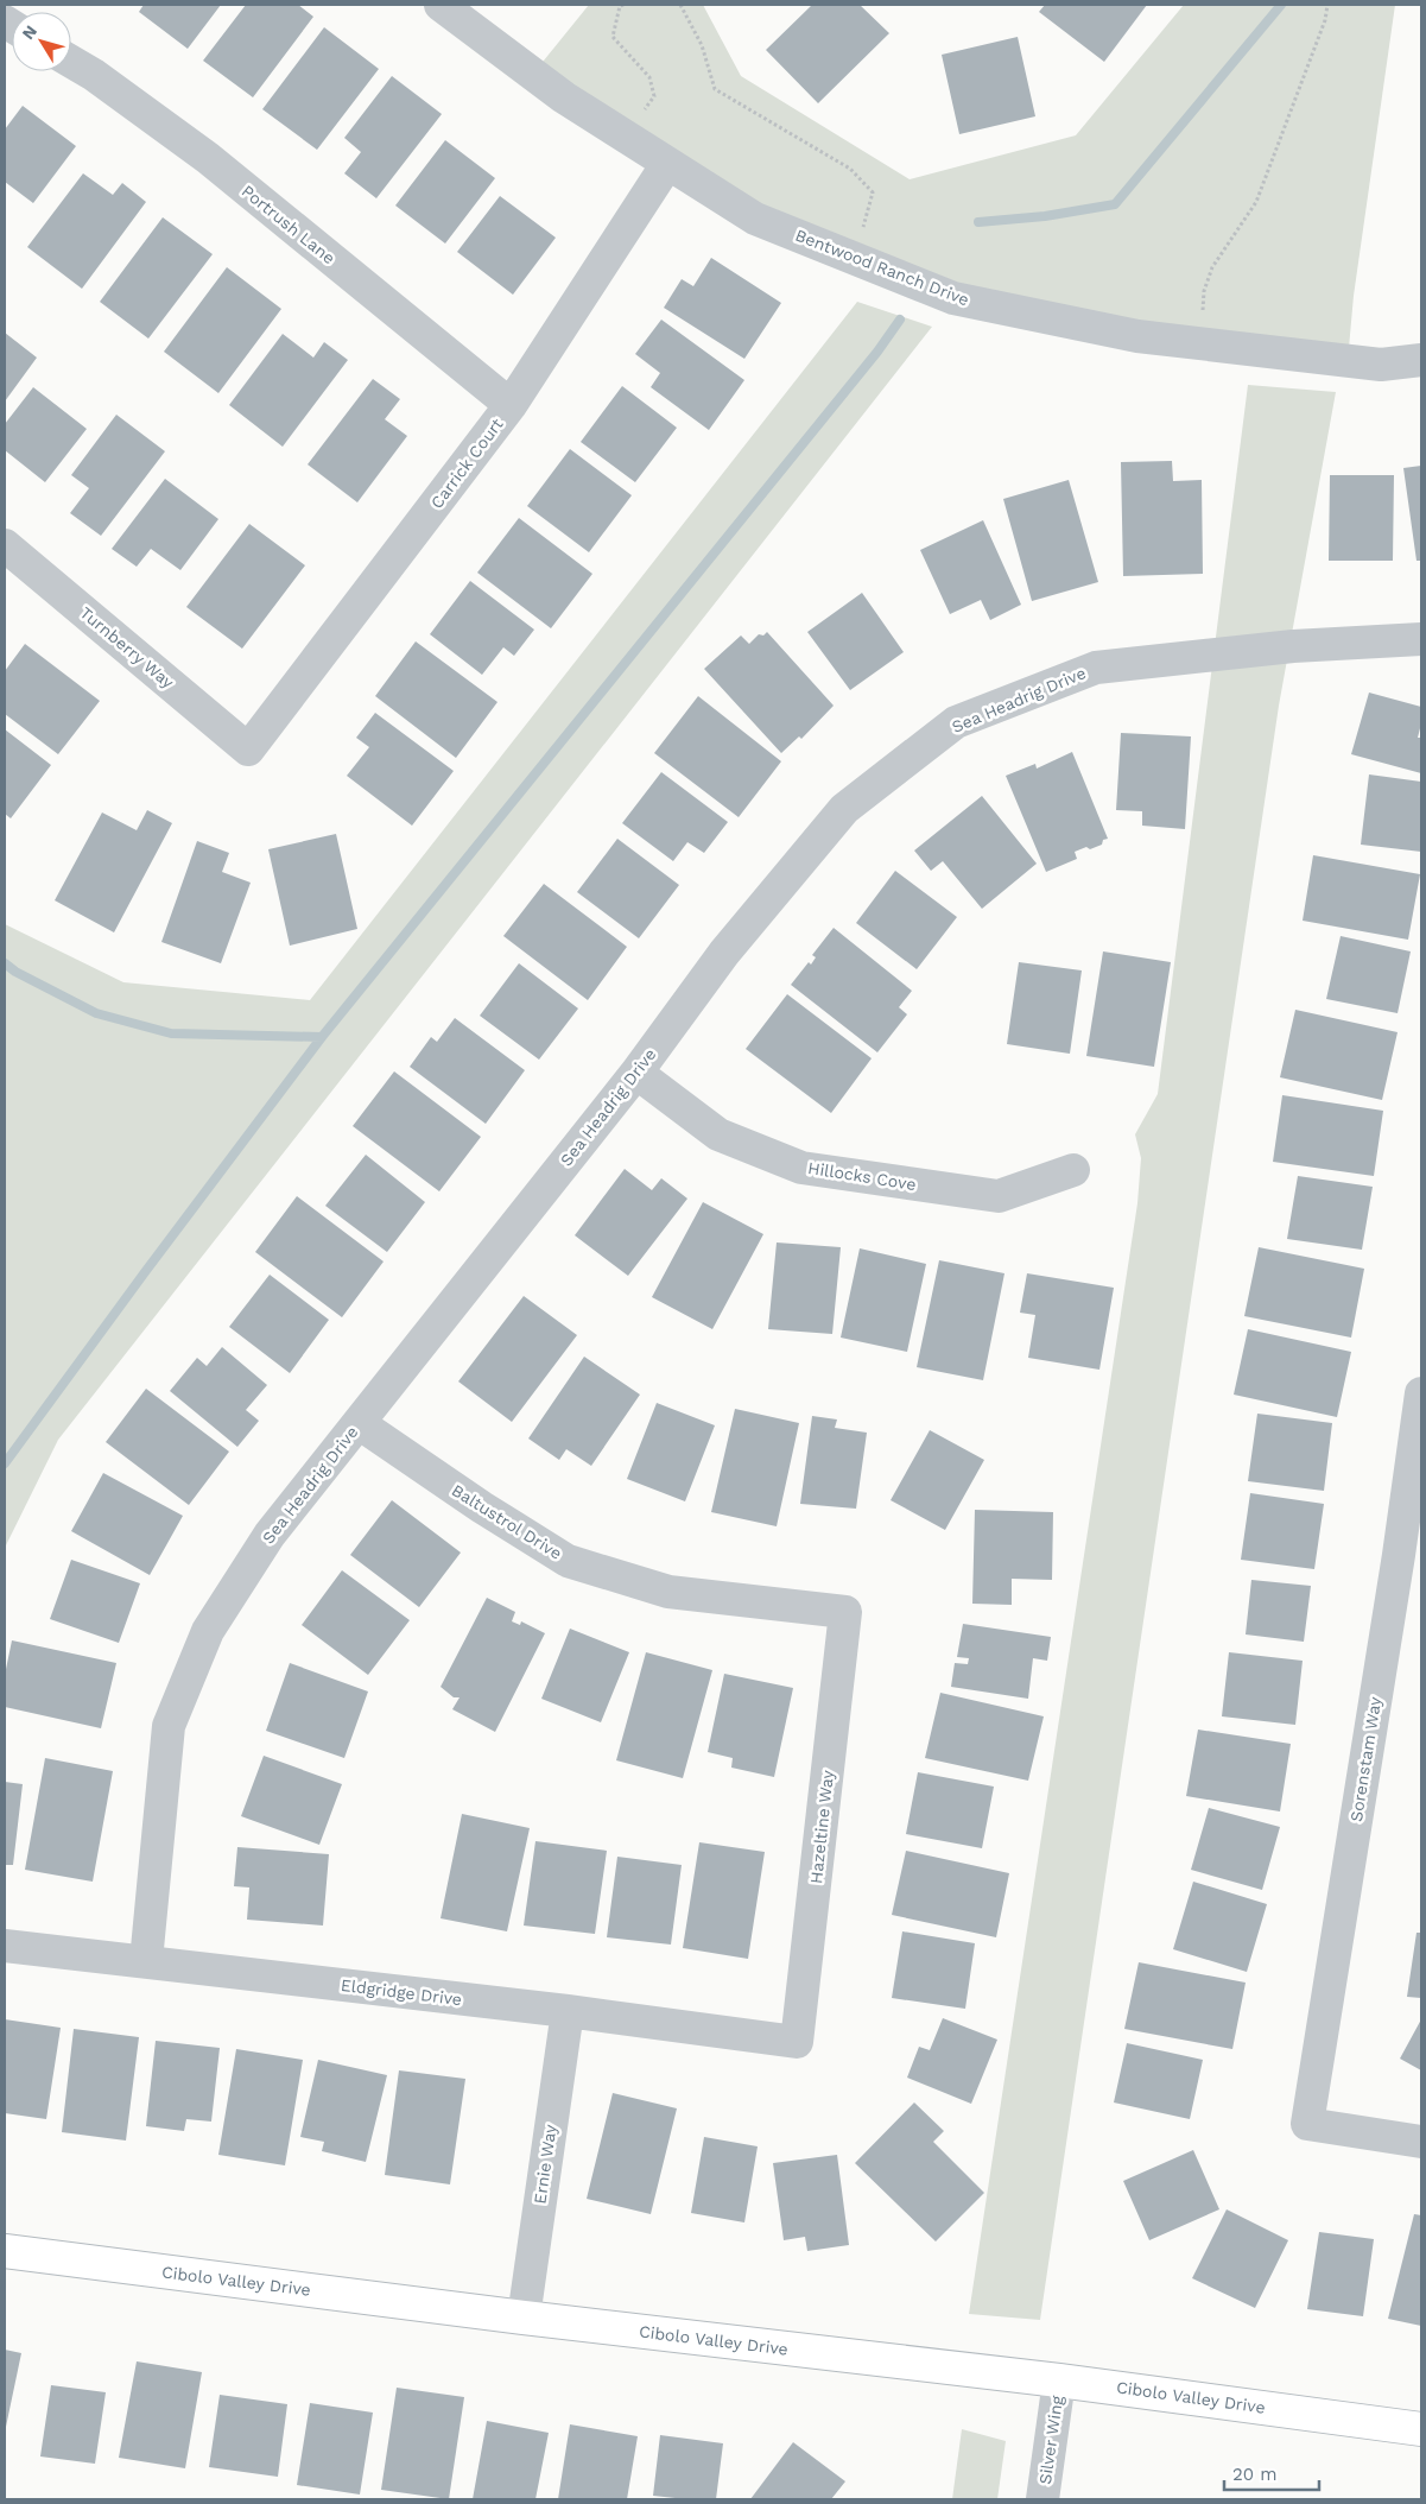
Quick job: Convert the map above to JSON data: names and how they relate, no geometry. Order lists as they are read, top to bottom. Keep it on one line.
{"streets":{"main road":["Cibolo Valley Drive"],"street":["Portrush Lane","Bentwood Ranch Drive","Carrick Court","Turnberry Way","Sea Headrig Drive","Hillocks Cove","Baltustrol Drive","Sorenstam Way","Hazeltine Way","Eldgridge Drive","Ernie Way","Silver Wing"]},"crossings":[["Portrush Lane","Carrick Court"],["Bentwood Ranch Drive","Carrick Court"],["Carrick Court","Turnberry Way"],["Sea Headrig Drive","Hillocks Cove"],["Sea Headrig Drive","Baltustrol Drive"],["Sea Headrig Drive","Eldgridge Drive"],["Baltustrol Drive","Hazeltine Way"],["Hazeltine Way","Eldgridge Drive"],["Eldgridge Drive","Ernie Way"],["Ernie Way","Cibolo Valley Drive"],["Cibolo Valley Drive","Silver Wing"]],"scale_bar":"20 m","north":"top left"}
